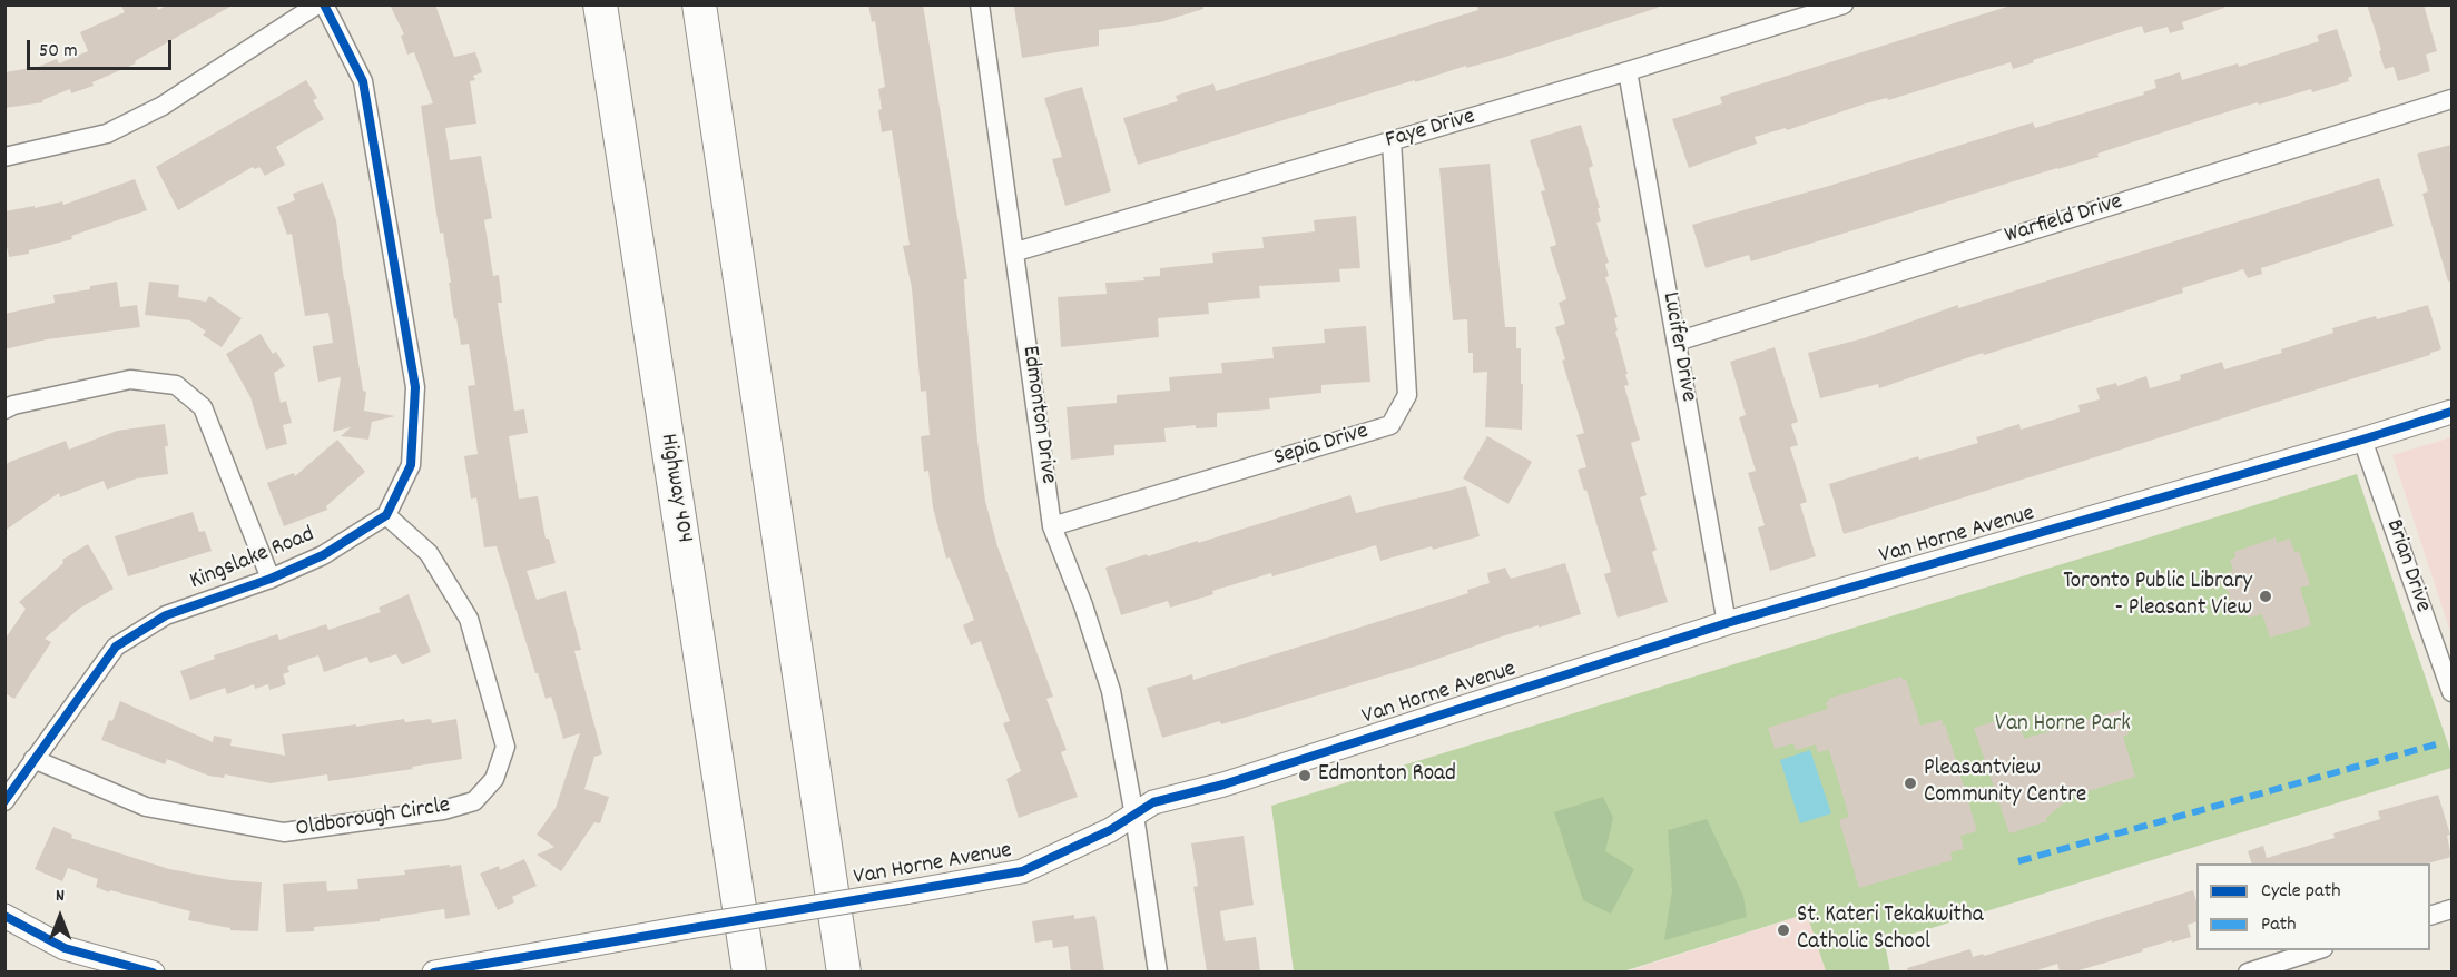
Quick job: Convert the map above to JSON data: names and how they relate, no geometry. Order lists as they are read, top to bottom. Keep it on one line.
{"streets":{"highway":["Highway 404"],"street":["Faye Drive","Warfield Drive","Lucifer Drive","Edmonton Drive","Sepia Drive","Van Horne Avenue","Kingslake Road","Brian Drive","Oldborough Circle"]},"crossings":[["Faye Drive","Lucifer Drive"],["Faye Drive","Edmonton Drive"],["Faye Drive","Sepia Drive"],["Warfield Drive","Lucifer Drive"],["Lucifer Drive","Van Horne Avenue"],["Edmonton Drive","Sepia Drive"],["Edmonton Drive","Van Horne Avenue"],["Van Horne Avenue","Brian Drive"],["Kingslake Road","Oldborough Circle"]],"parks":["Van Horne Park"],"places":["Toronto Public Library - Pleasant View","Edmonton Road","Pleasantview Community Centre","St. Kateri Tekakwitha Catholic School"],"legend":["Cycle path","Path"],"scale_bar":"50 m","north":"top"}
